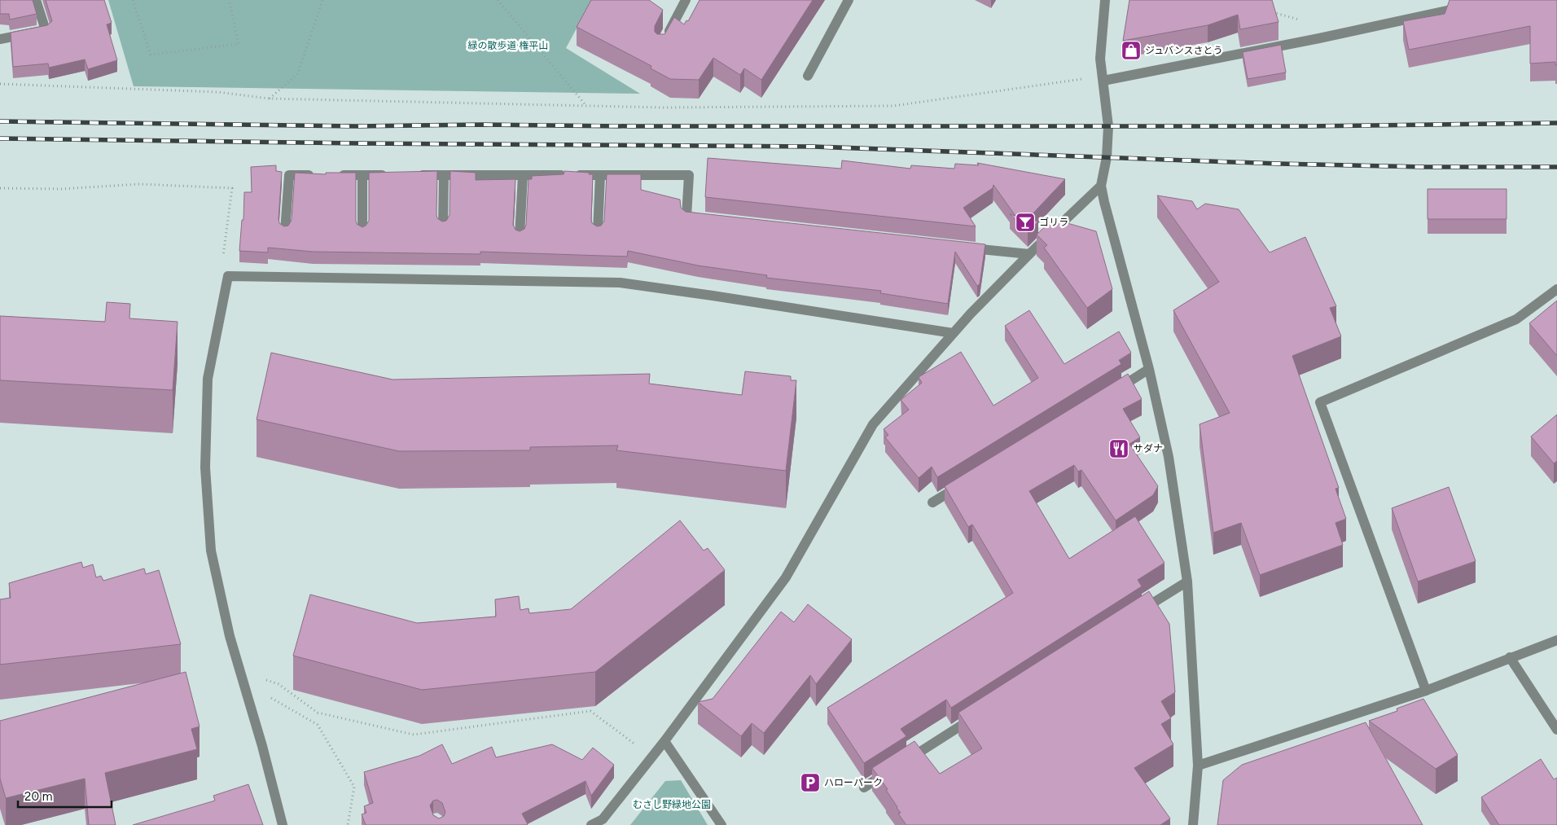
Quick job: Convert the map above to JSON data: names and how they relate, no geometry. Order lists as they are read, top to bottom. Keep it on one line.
{"parks":["緑の散歩道 権平山","むさし野緑地公園"],"places":{"shop":["ジュバンスさとう"],"bar":["ゴリラ"],"restaurant":["サダナ"],"parking":["ハローパーク"]},"scale_bar":"20 m"}
